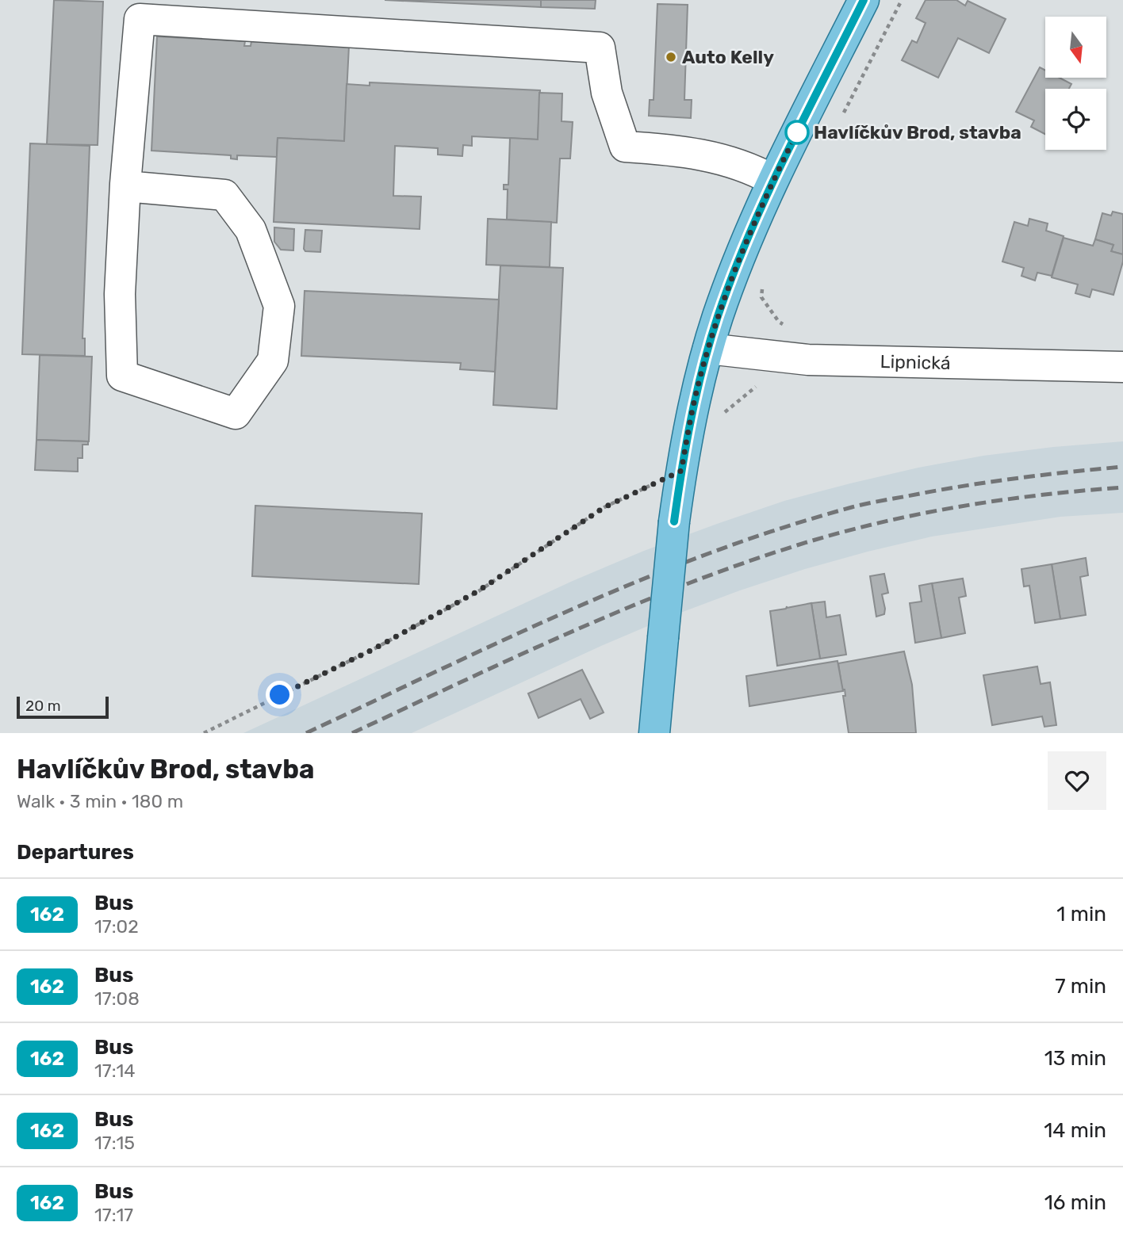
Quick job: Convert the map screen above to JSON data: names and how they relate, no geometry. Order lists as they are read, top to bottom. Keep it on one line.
{"streets":{"street":["Lipnická"]},"places":["Auto Kelly","Havlíčkův Brod, stavba"],"lines":["bus line 162"],"scale_bar":"20 m","north":"bottom","page":{"scale":"20 m","heading":[["Havlíčkův Brod, stavba","Walk · 3 min · 180 m"],"Departures"],"list":[{"mark":"162","name":"Bus","note":"17:02","value":"1 min"},{"mark":"162","name":"Bus","note":"17:08","value":"7 min"},{"mark":"162","name":"Bus","note":"17:14","value":"13 min"},{"mark":"162","name":"Bus","note":"17:15","value":"14 min"},{"mark":"162","name":"Bus","note":"17:17","value":"16 min"}]}}
